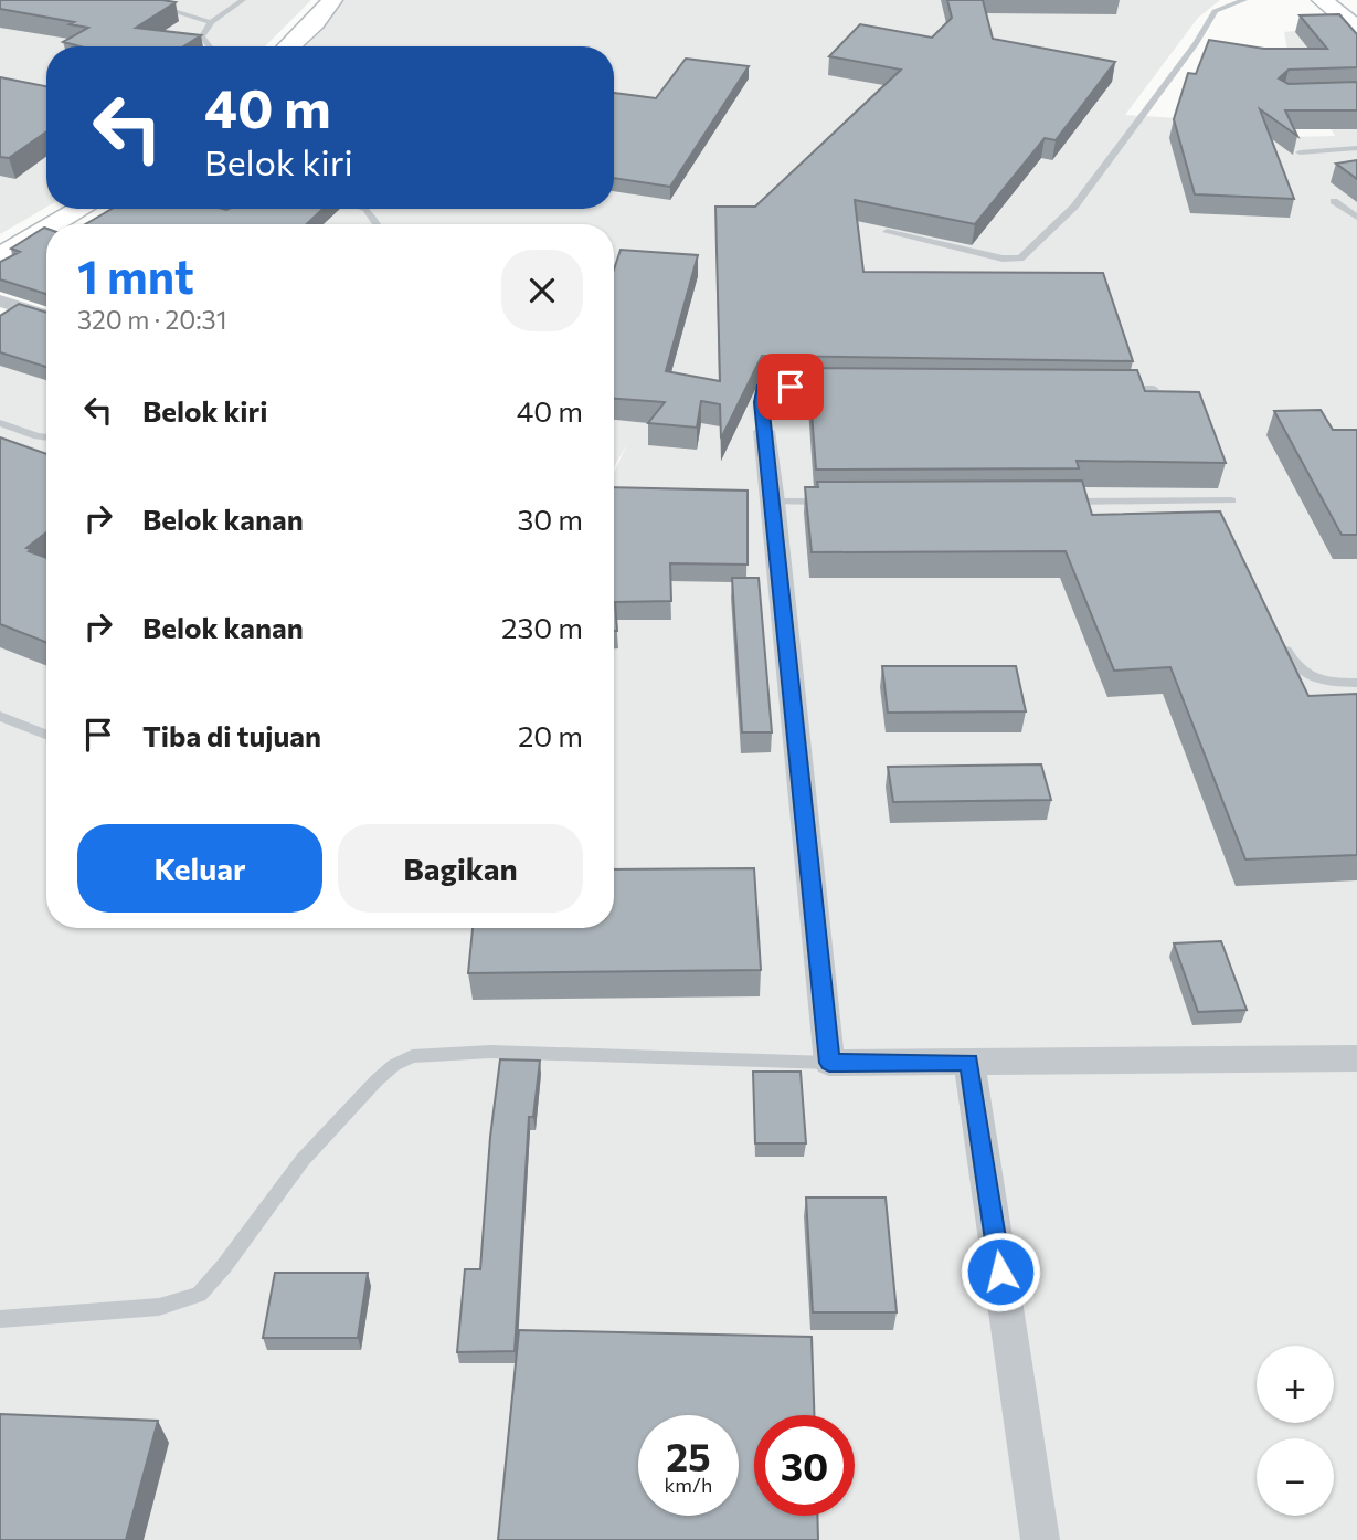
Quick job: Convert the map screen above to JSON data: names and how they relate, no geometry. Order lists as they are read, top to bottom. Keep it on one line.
{"page":{"turn":["40 m","Belok kiri"],"heading":["1 mnt","320 m · 20:31"],"list":[{"name":"Belok kiri","value":"40 m"},{"name":"Belok kanan","value":"30 m"},{"name":"Belok kanan","value":"230 m"},{"name":"Tiba di tujuan","value":"20 m"}],"buttons":["Keluar","Bagikan"],"map_buttons":["+","−"],"speed":"25 km/h","limit":"30"}}
